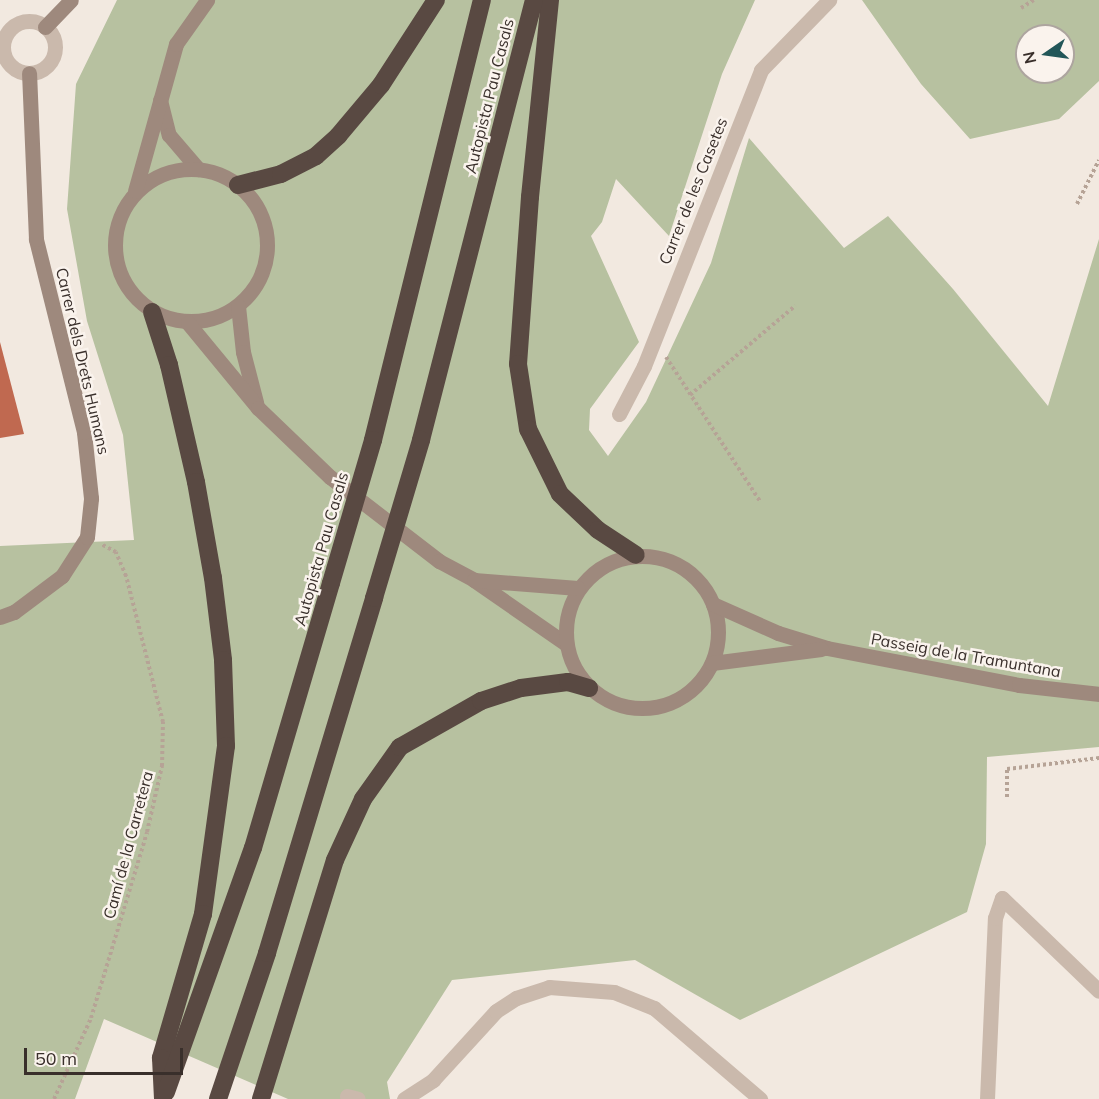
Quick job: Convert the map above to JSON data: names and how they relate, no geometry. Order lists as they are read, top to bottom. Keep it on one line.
{"streets":{"highway":["Autopista Pau Casals"],"street":["Carrer de les Casetes","Carrer dels Drets Humans","Passeig de la Tramuntana"],"path":["Camí de la Carretera"]},"crossings":[["Carrer dels Drets Humans","Camí de la Carretera"]],"scale_bar":"50 m","north":"left"}
